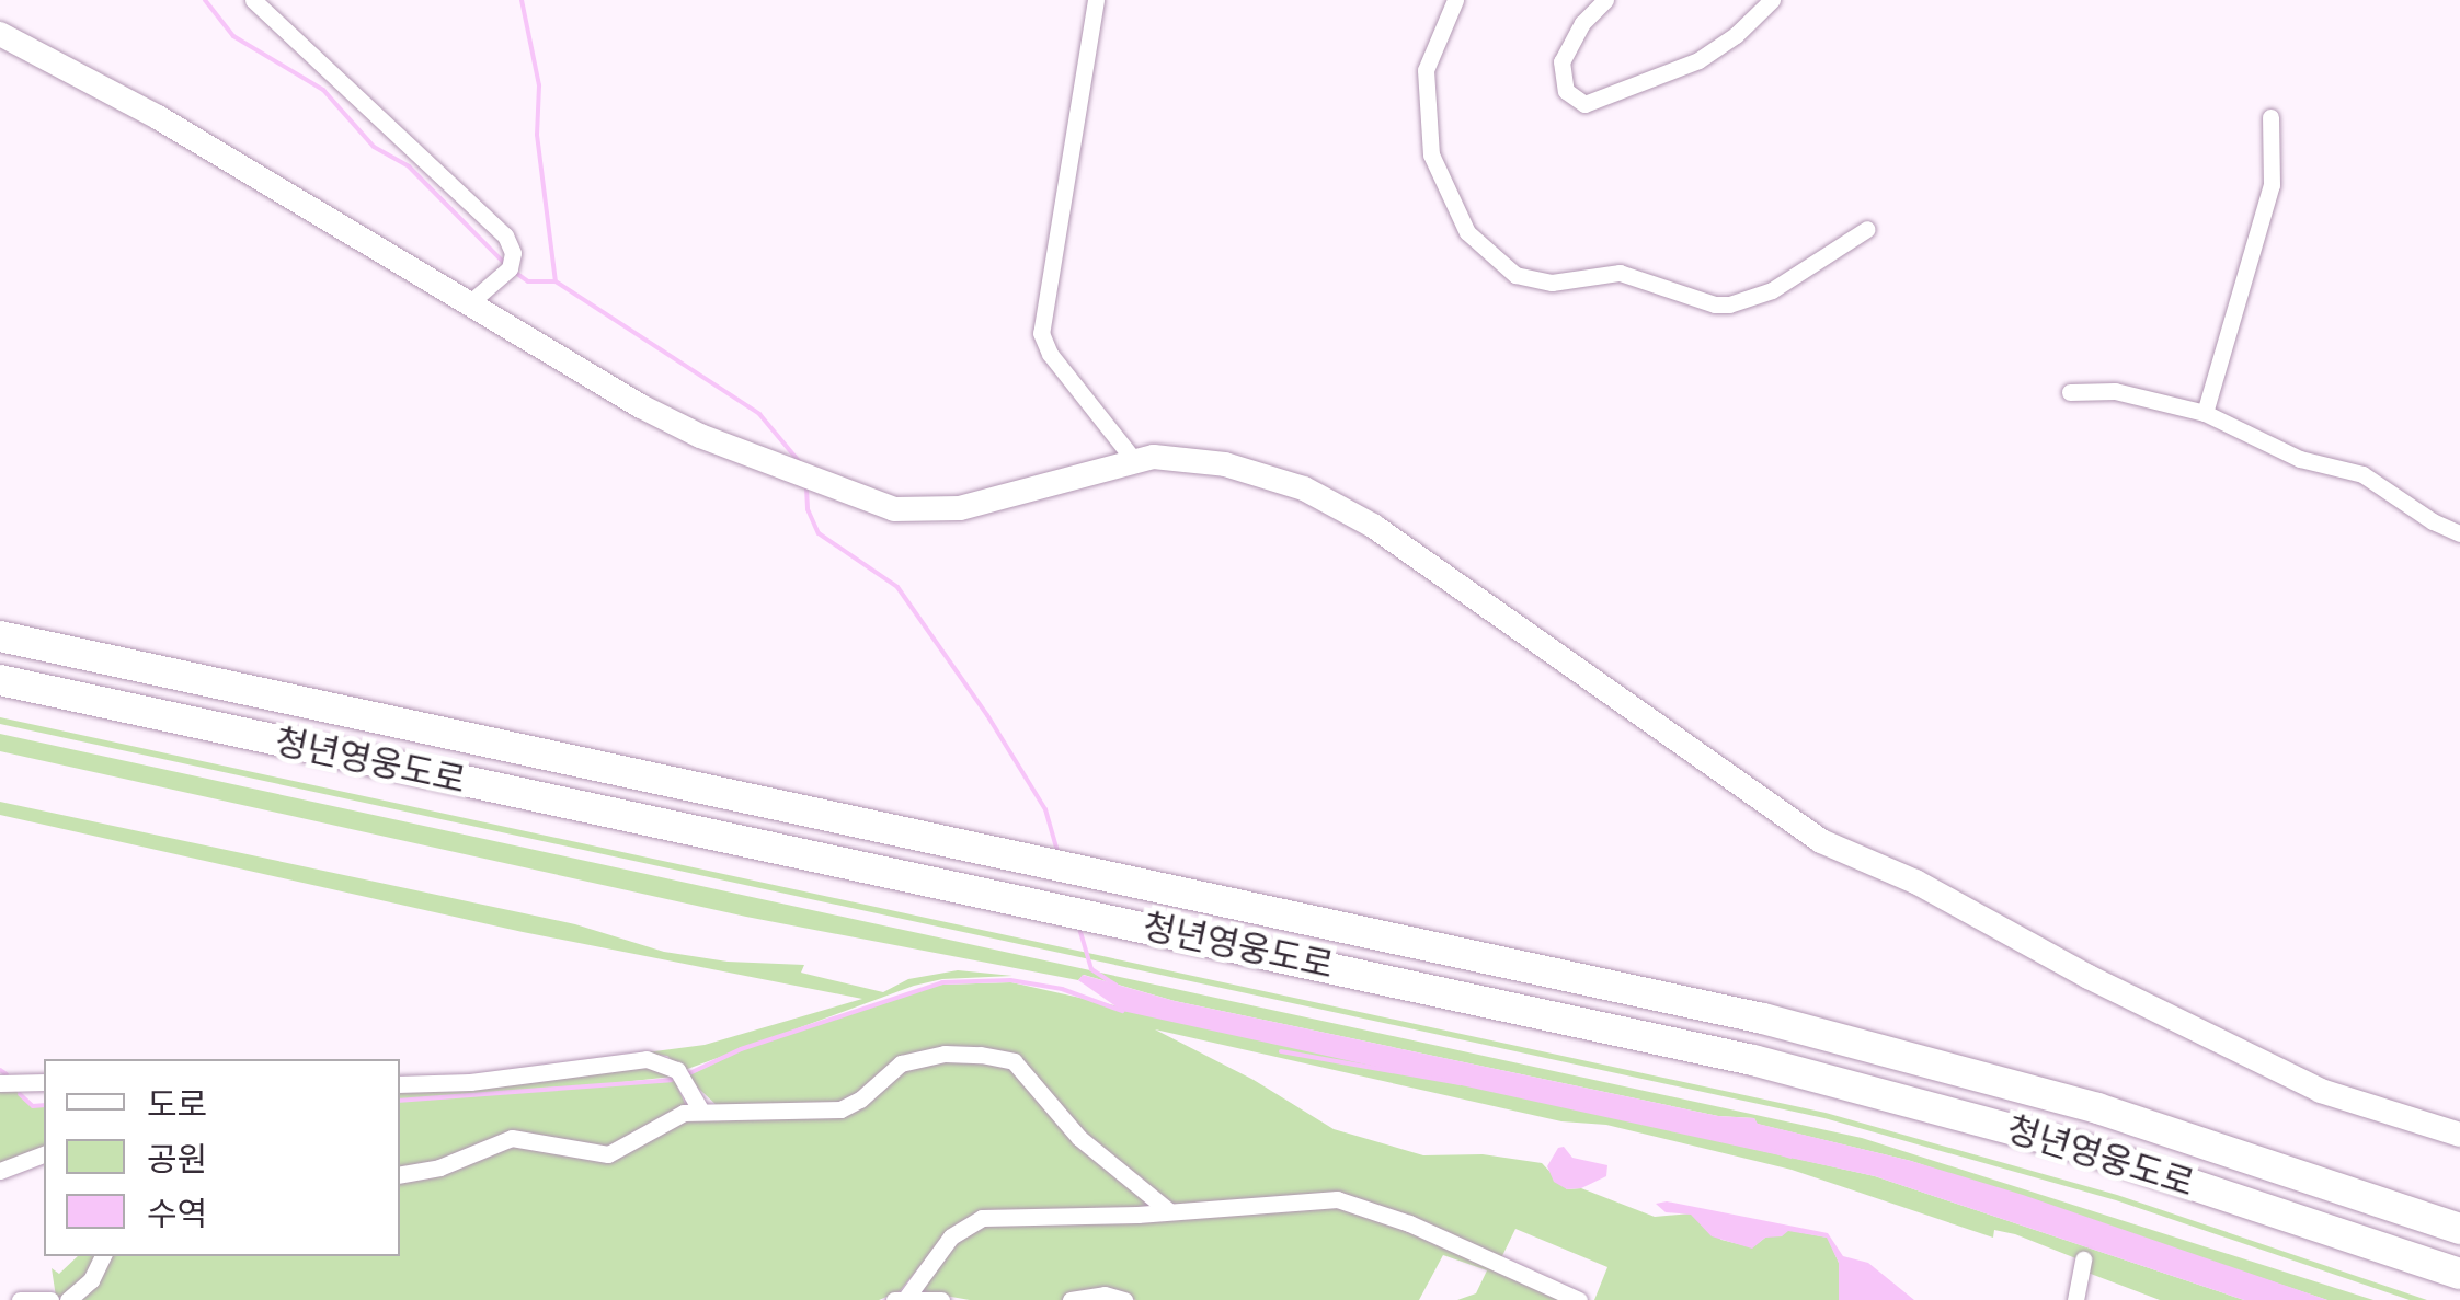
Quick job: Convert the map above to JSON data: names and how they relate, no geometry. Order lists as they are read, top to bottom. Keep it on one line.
{"streets":{"highway":["청년영웅도로"]},"legend":["도로","공원","수역"]}
